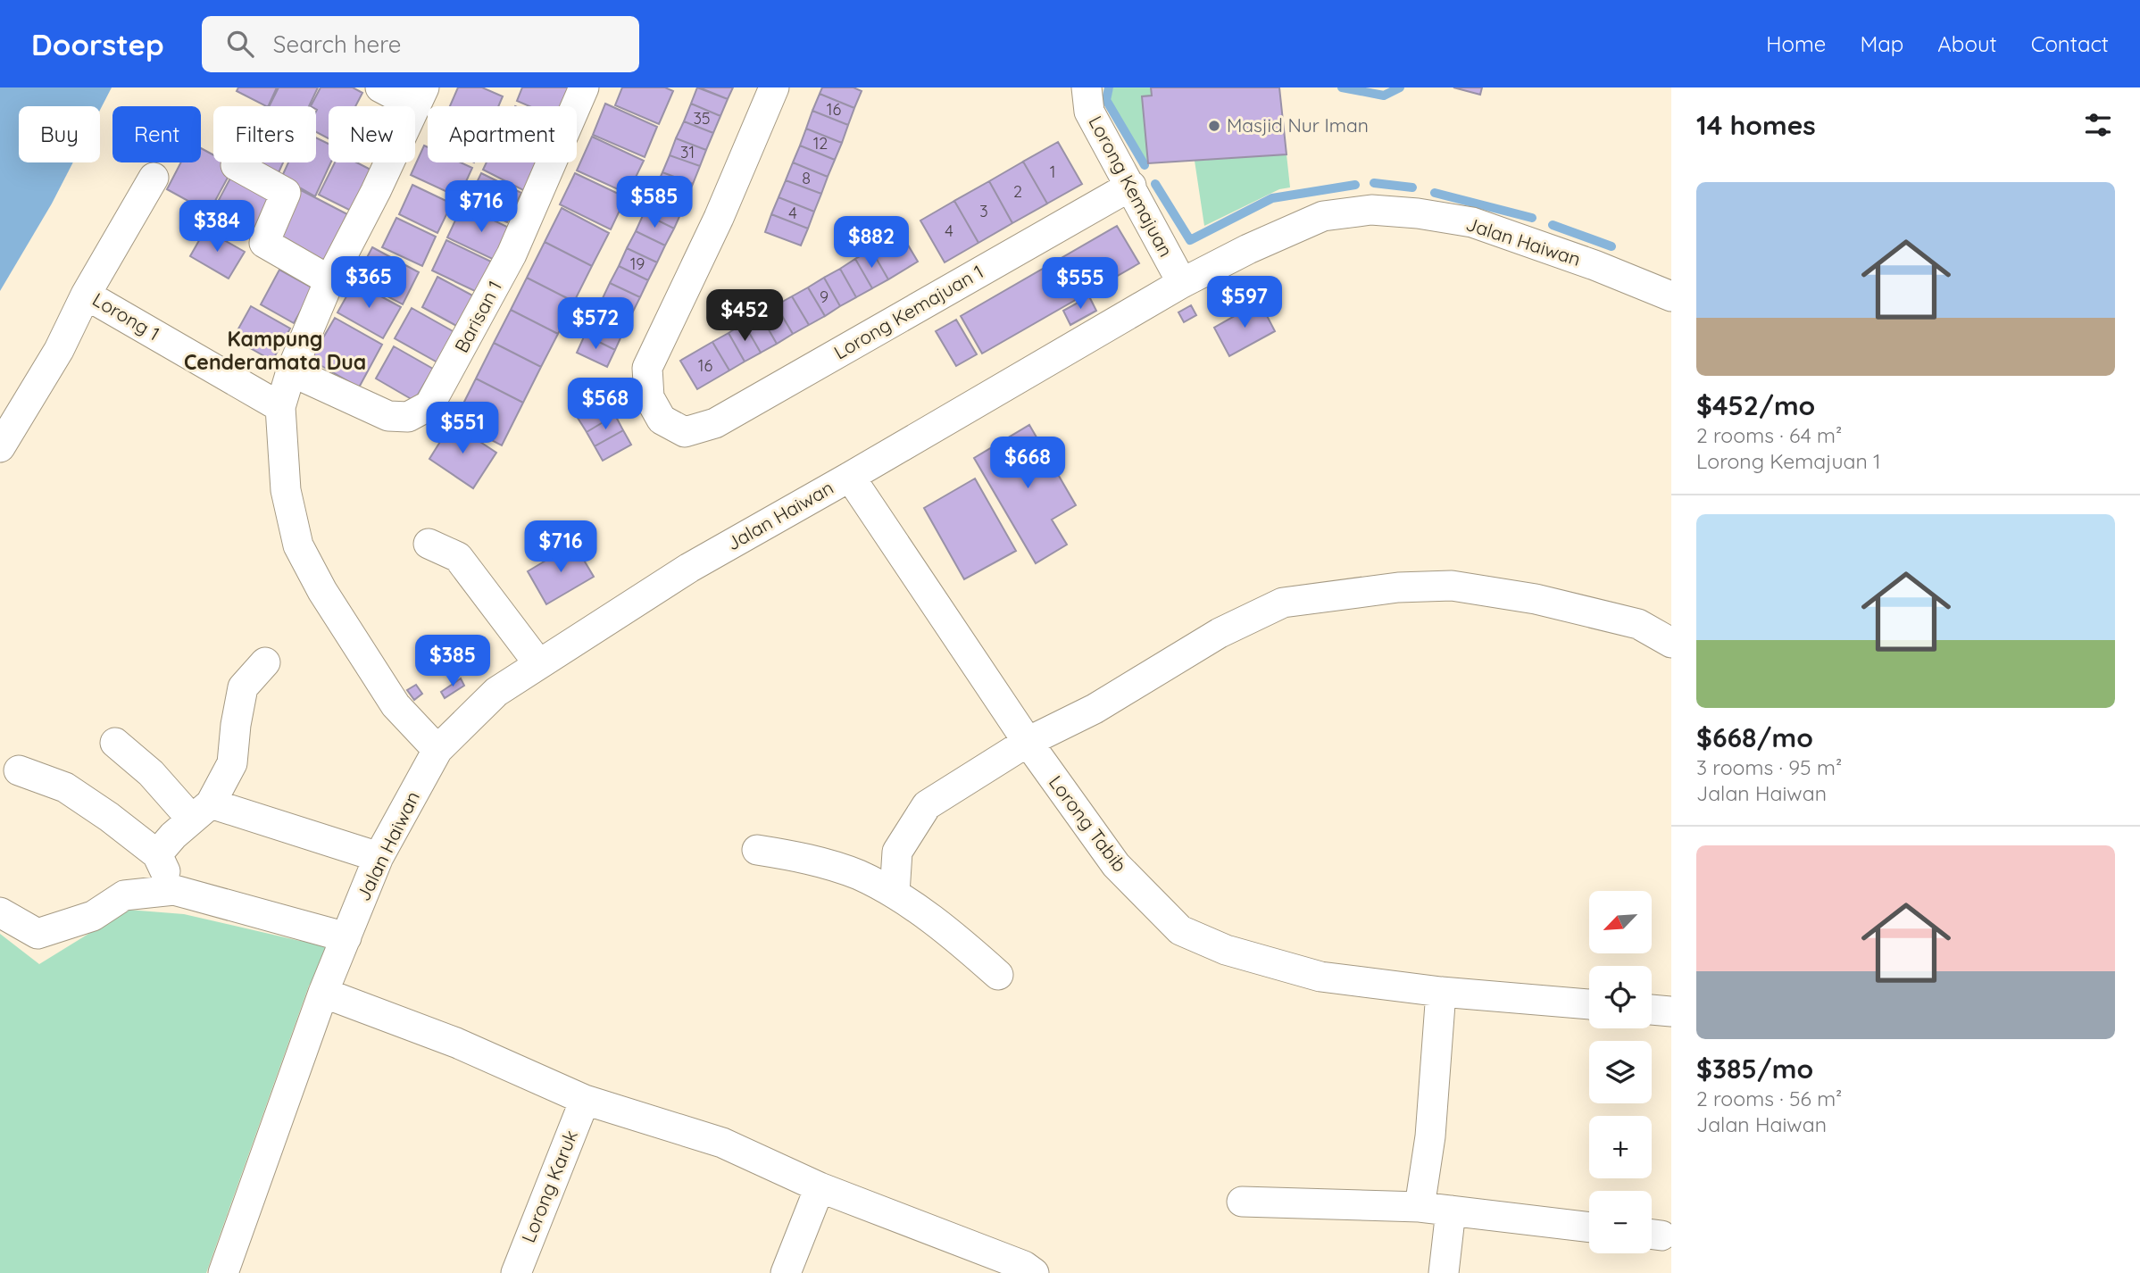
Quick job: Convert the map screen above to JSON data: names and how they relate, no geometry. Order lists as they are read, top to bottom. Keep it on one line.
{"streets":{"street":["Lorong Kemajuan","Jalan Haiwan","Lorong Kemajuan 1","Lorong 1","Barisan 1","Lorong Tabib","Lorong Karuk"]},"crossings":[["Lorong Kemajuan","Jalan Haiwan"],["Lorong Kemajuan","Lorong Kemajuan 1"],["Jalan Haiwan","Lorong Tabib"]],"districts":["Kampung Cenderamata Dua"],"places":["Masjid Nur Iman"],"house_numbers":["16","35","12","31","1","8","2","3","4","4","19","9","16"],"north":"bottom left","page":{"header":"Doorstep","search":"Search here","nav":["Home","Map","About","Contact"],"heading":"14 homes","chip":["Buy","Rent","Filters","New","Apartment"],"list":[{"name":"$452/mo","note":"2 rooms · 64 m² · Lorong Kemajuan 1"},{"name":"$668/mo","note":"3 rooms · 95 m² · Jalan Haiwan"},{"name":"$385/mo","note":"2 rooms · 56 m² · Jalan Haiwan"}],"price":["$585","$716","$384","$882","$365","$555","$597","$452","$572","$568","$551","$668","$716","$385"],"map_buttons":["+","−"]}}
